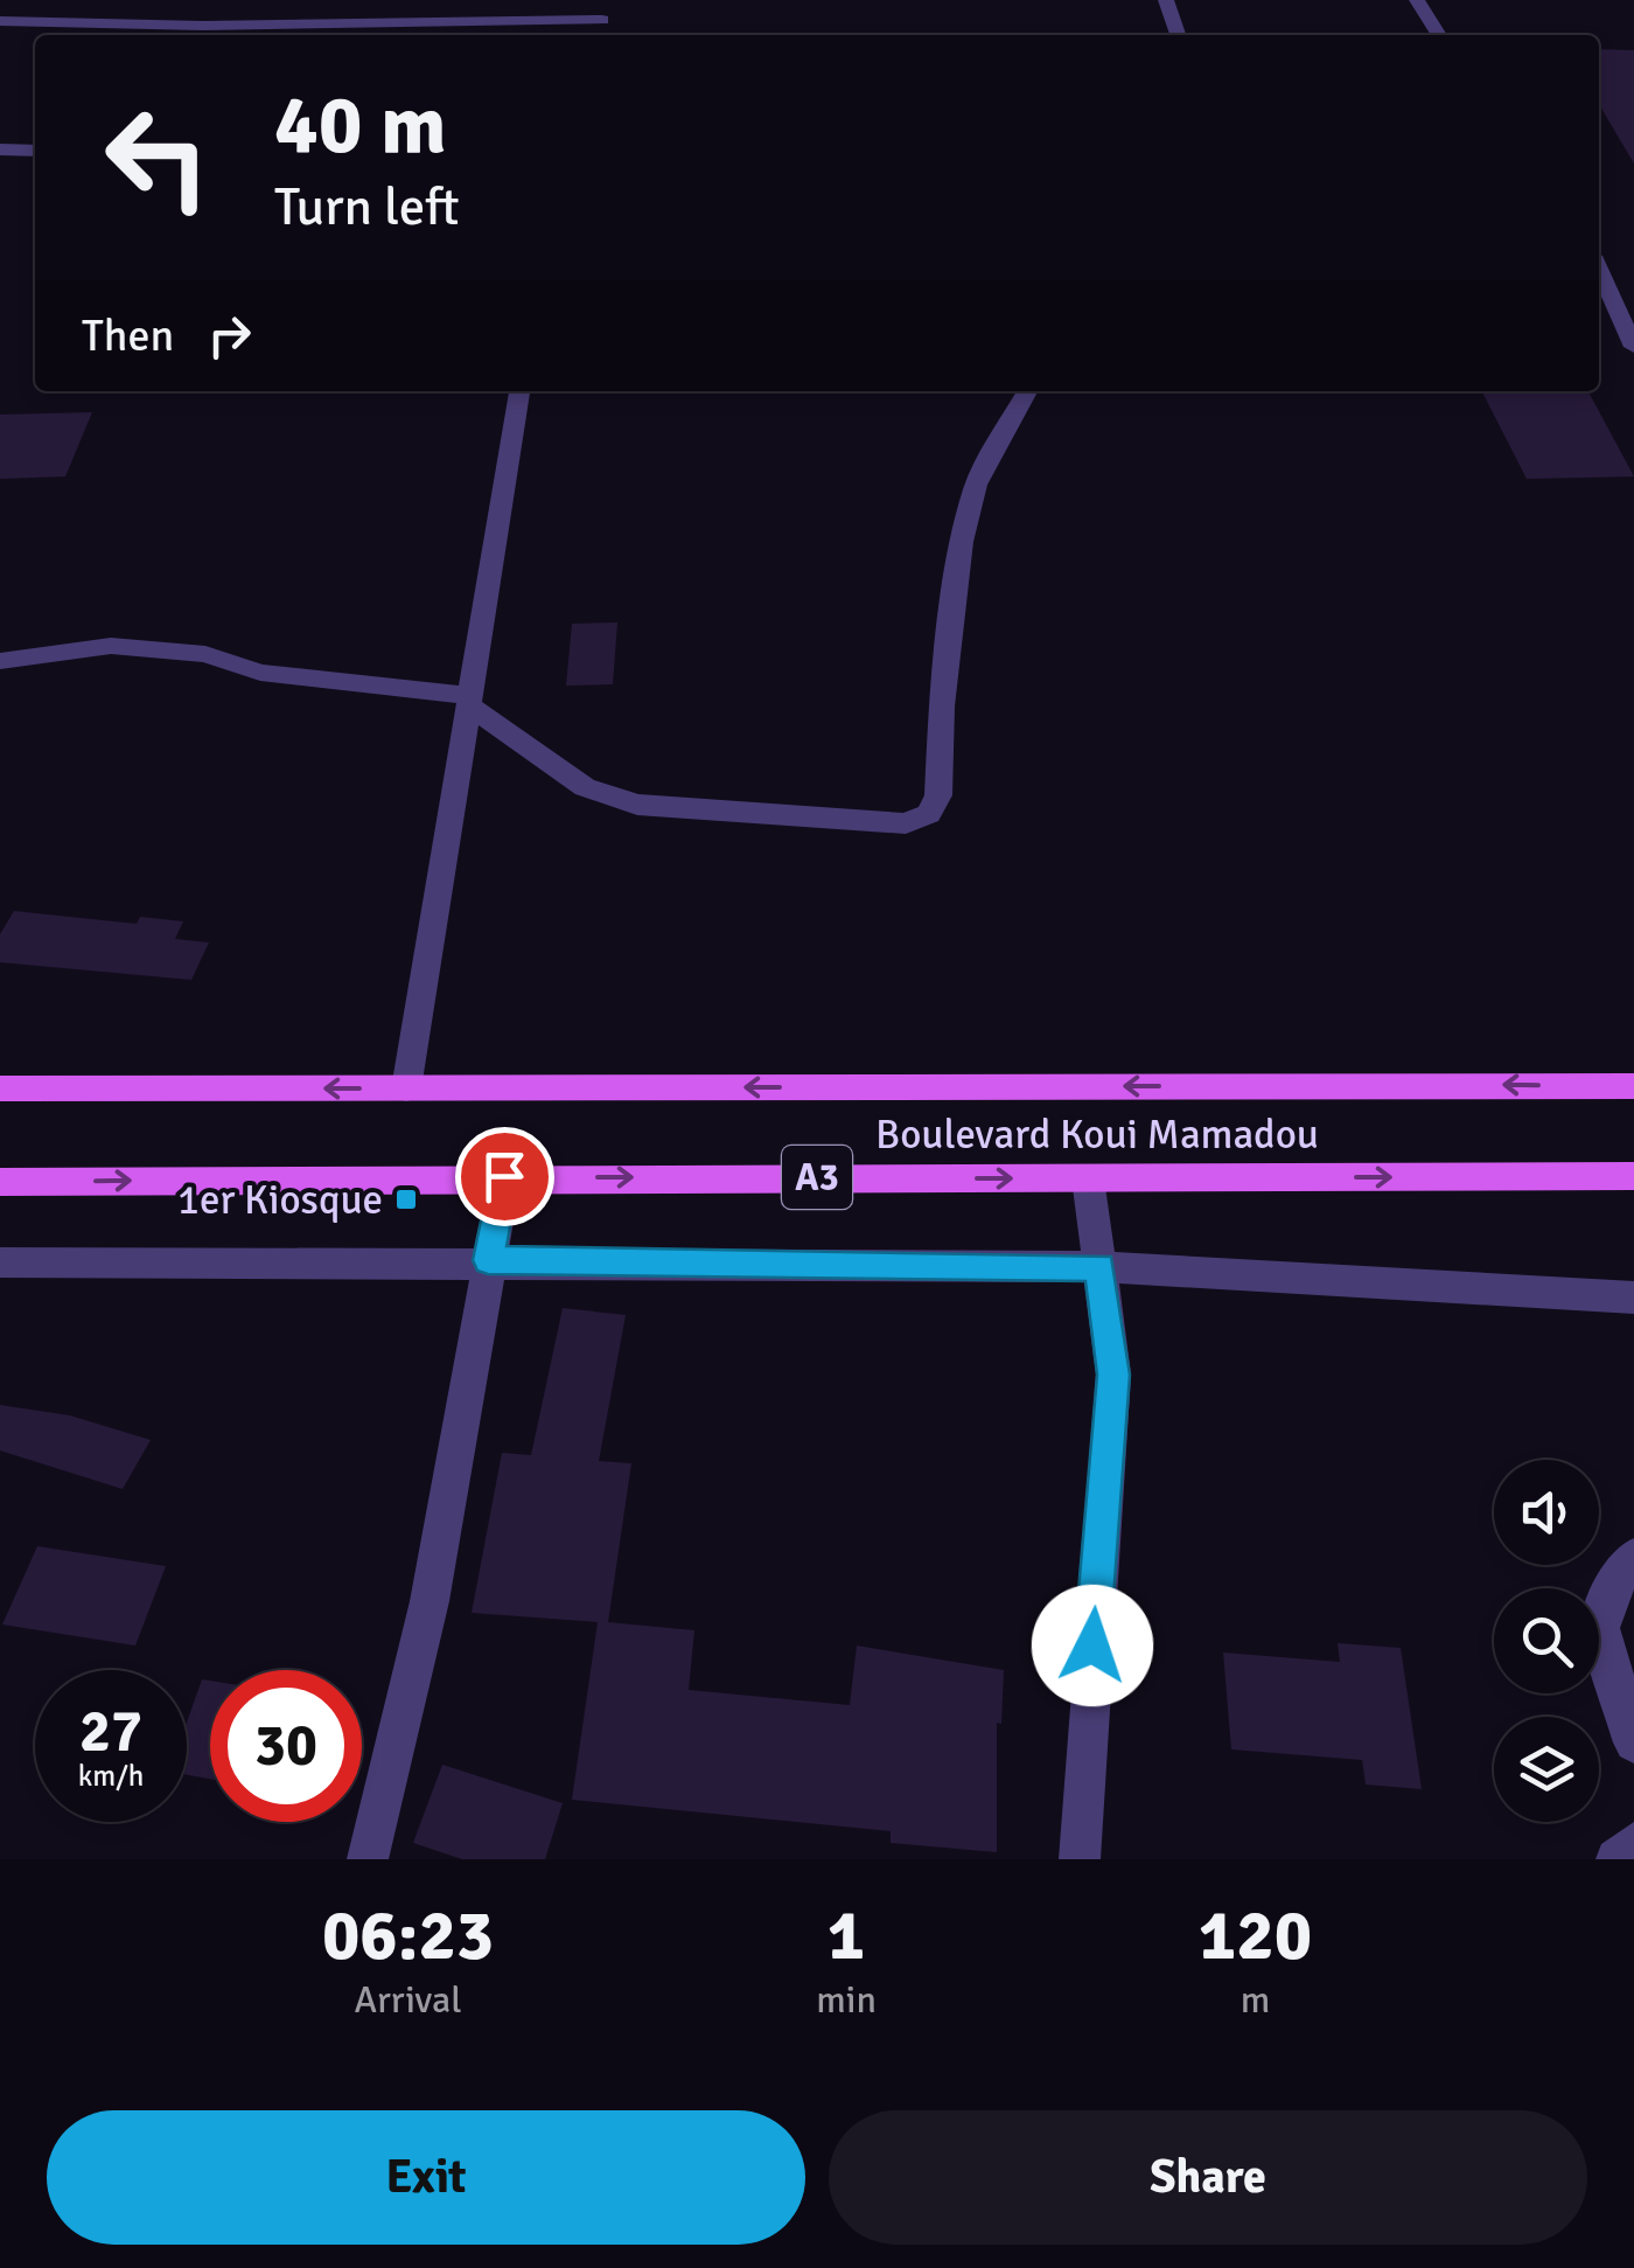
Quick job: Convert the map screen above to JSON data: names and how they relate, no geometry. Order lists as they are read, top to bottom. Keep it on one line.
{"streets":{"main road":["Boulevard Koui Mamadou","A3"]},"places":{"transit":["1er Kiosque"]},"page":{"turn":["40 m","Turn left"],"then":"Then","speed":"27 km/h","limit":"30","eta":["06:23","Arrival","1","min","120","m"],"buttons":["Exit","Share"]}}
